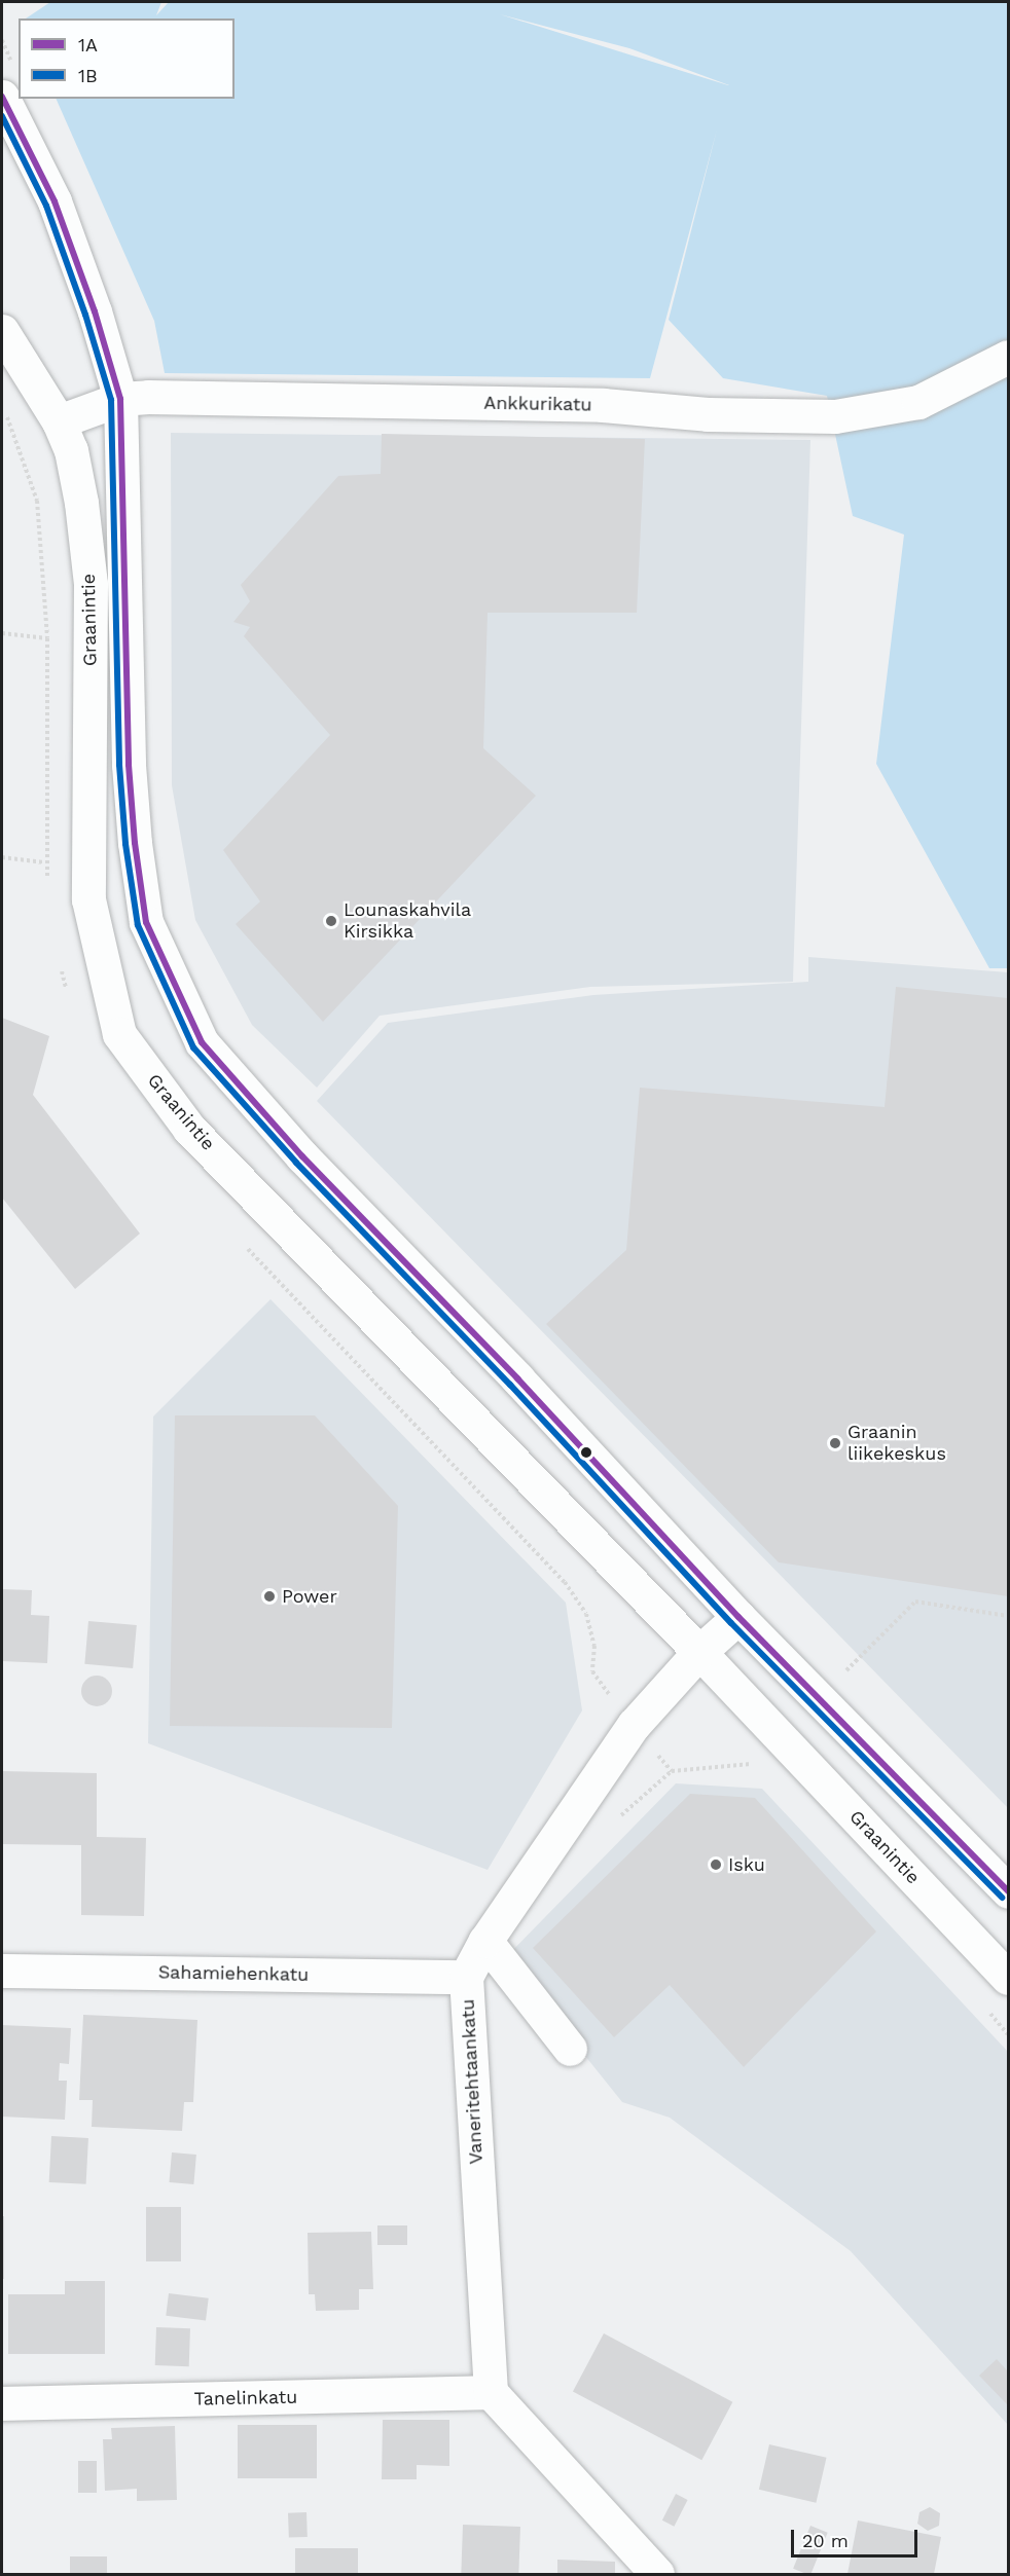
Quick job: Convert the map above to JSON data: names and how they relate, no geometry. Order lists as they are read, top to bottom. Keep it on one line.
{"streets":{"street":["Ankkurikatu","Graanintie","Sahamiehenkatu","Vaneritehtaankatu","Tanelinkatu"]},"crossings":[["Ankkurikatu","Graanintie"],["Graanintie","Vaneritehtaankatu"],["Sahamiehenkatu","Vaneritehtaankatu"],["Vaneritehtaankatu","Tanelinkatu"]],"places":["Lounaskahvila Kirsikka","Graanin liikekeskus","Power","Isku"],"lines":["transit line 1A","transit line 1B"],"legend":["1A","1B"],"scale_bar":"20 m"}
